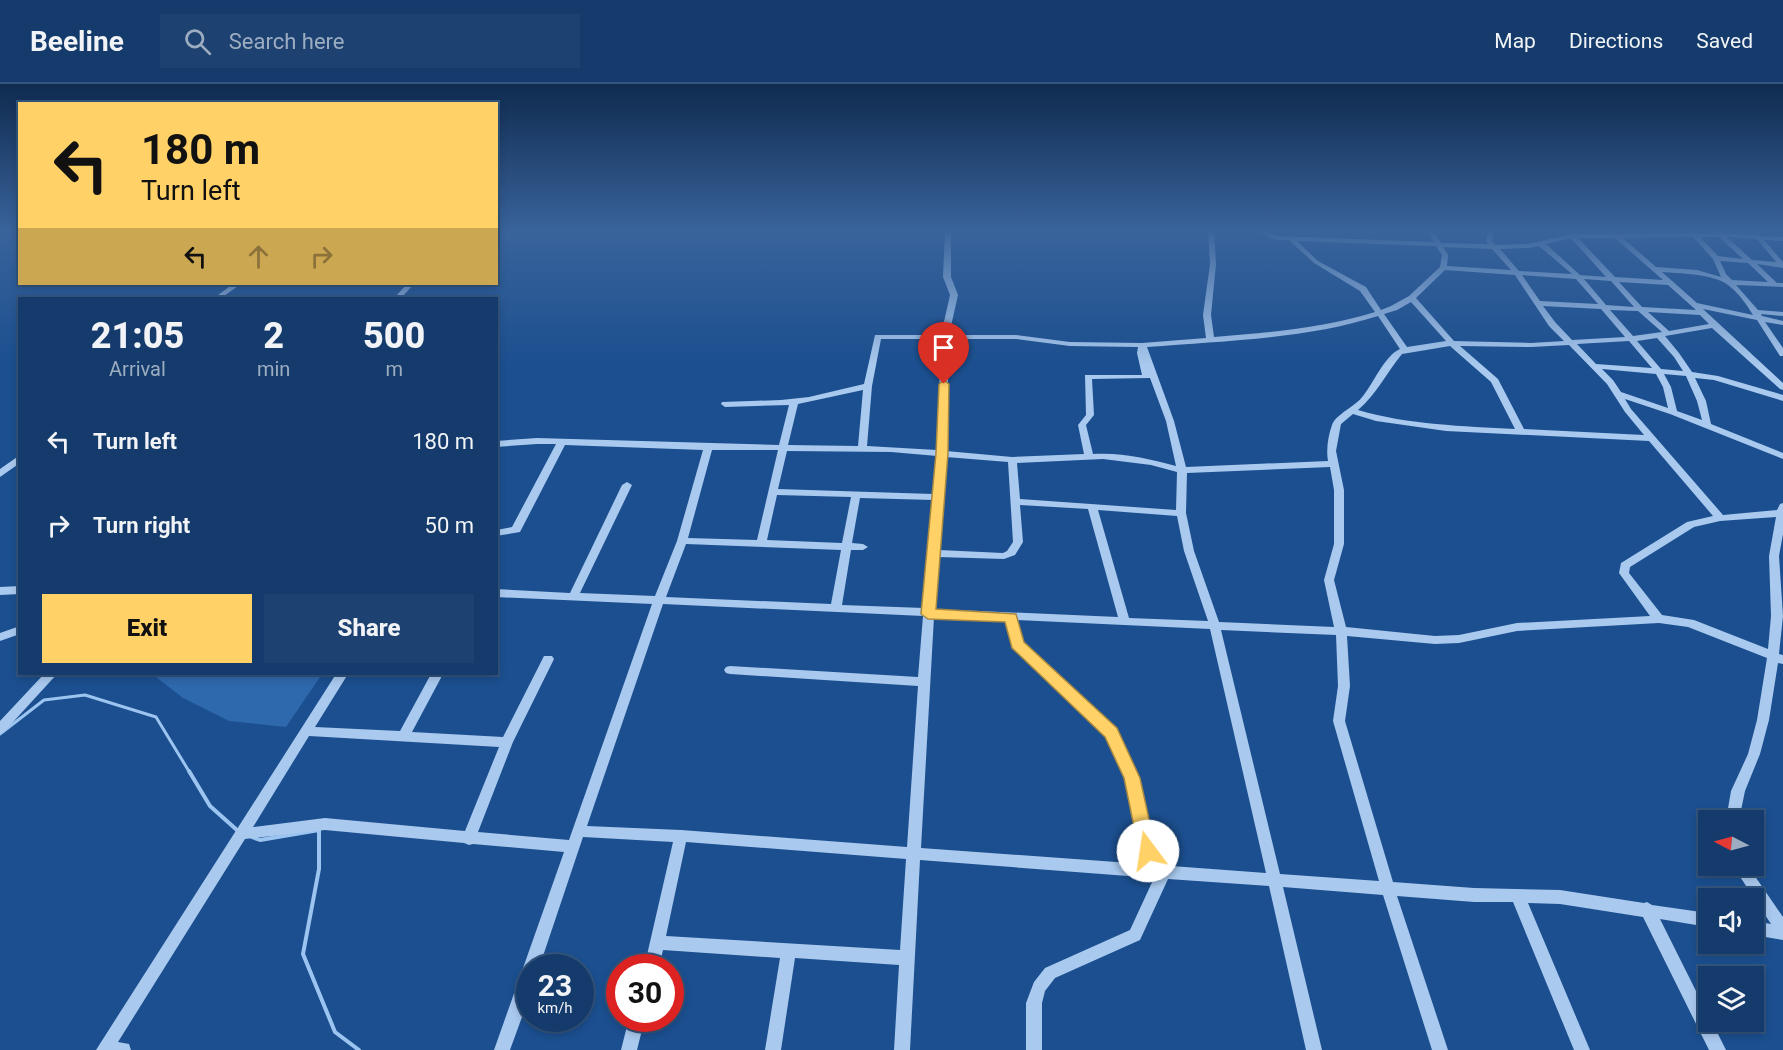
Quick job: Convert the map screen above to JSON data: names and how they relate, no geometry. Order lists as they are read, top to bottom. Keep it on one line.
{"north":"left","page":{"header":"Beeline","search":"Search here","nav":["Map","Directions","Saved"],"turn":["180 m","Turn left"],"eta":["21:05","Arrival","2","min","500","m"],"list":[{"name":"Turn left","value":"180 m"},{"name":"Turn right","value":"50 m"}],"buttons":["Exit","Share"],"speed":"23 km/h","limit":"30"}}
